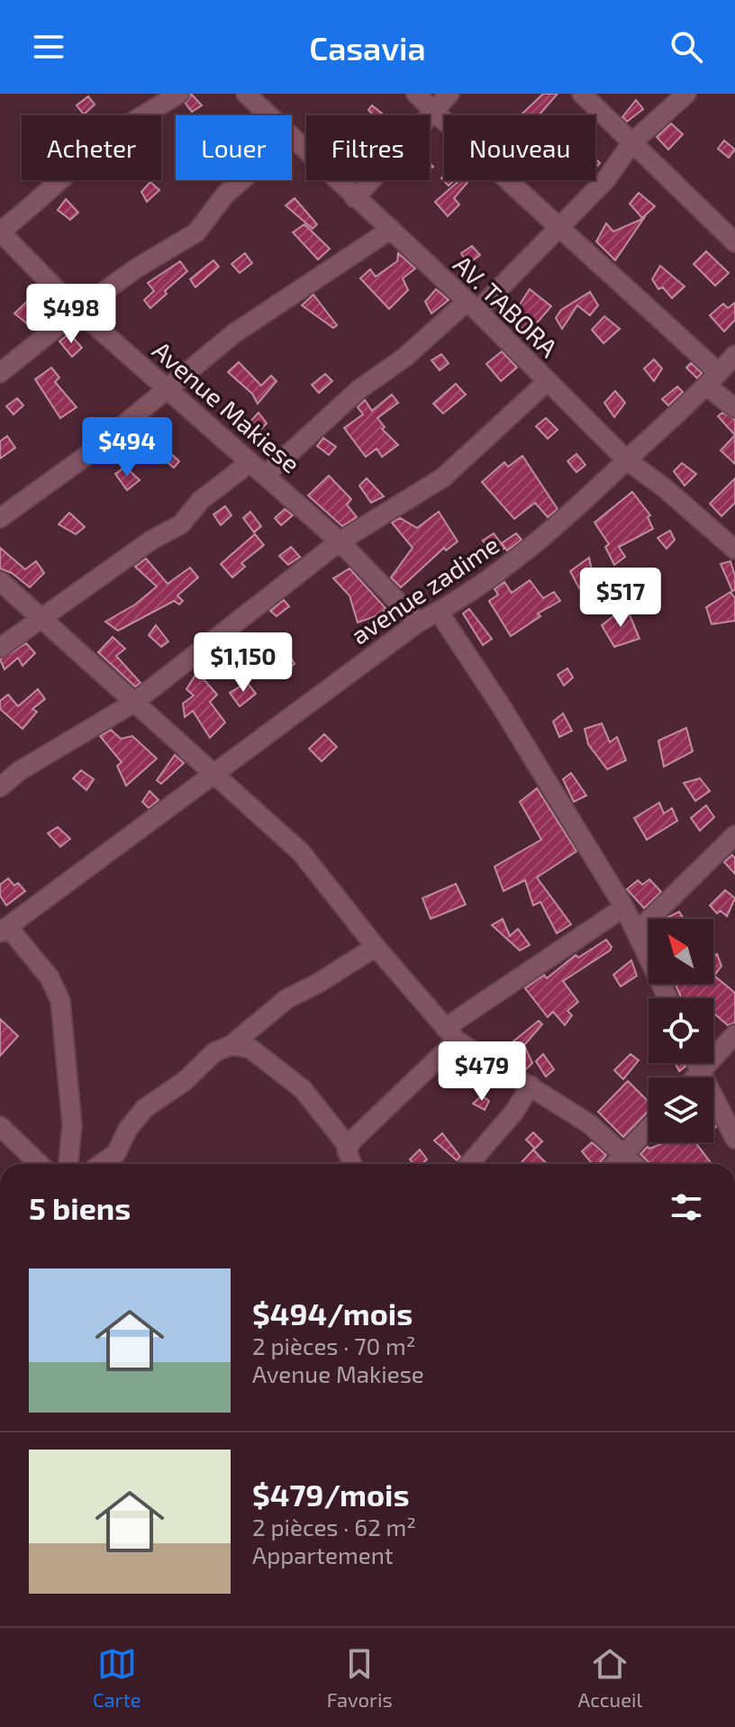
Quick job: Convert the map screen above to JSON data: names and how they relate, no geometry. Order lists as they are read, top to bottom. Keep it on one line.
{"streets":{"street":["AV. TABORA","Avenue Makiese","avenue zadime"]},"crossings":[["AV. TABORA","avenue zadime"],["Avenue Makiese","avenue zadime"]],"north":"top left","page":{"header":"Casavia","chip":["Acheter","Louer","Filtres","Nouveau"],"price":["$498","$494","$517","$1,150","$479"],"heading":"5 biens","list":[{"name":"$494/mois","note":"2 pièces · 70 m² · Avenue Makiese"},{"name":"$479/mois","note":"2 pièces · 62 m² · Appartement"}],"tabs":["Carte","Favoris","Accueil"]}}
